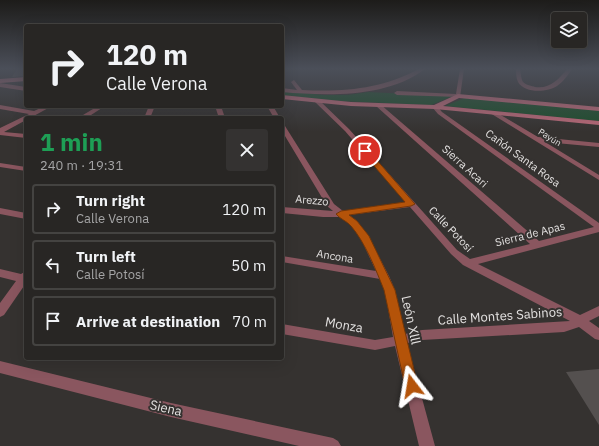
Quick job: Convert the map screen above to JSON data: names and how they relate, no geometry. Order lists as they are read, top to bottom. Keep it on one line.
{"streets":{"street":["Payún","Cañón Santa Rosa","Sierra Acari","Arezzo","Calle Potosí","Sierra de Apas","Ancona","Calle Montes Sabinos","León Xlll","Monza","Siena"]},"crossings":[["Cañón Santa Rosa","Sierra de Apas"],["Sierra Acari","Sierra de Apas"],["Arezzo","Calle Potosí"],["Arezzo","León Xlll"],["Calle Potosí","Sierra de Apas"],["Calle Potosí","Calle Montes Sabinos"],["Ancona","León Xlll"],["Calle Montes Sabinos","León Xlll"],["Calle Montes Sabinos","Monza"],["León Xlll","Monza"]],"page":{"turn":["120 m","Calle Verona"],"heading":["1 min","240 m · 19:31"],"list":[{"name":"Turn right","note":"Calle Verona","value":"120 m"},{"name":"Turn left","note":"Calle Potosí","value":"50 m"},{"name":"Arrive at destination","value":"70 m"}]}}
